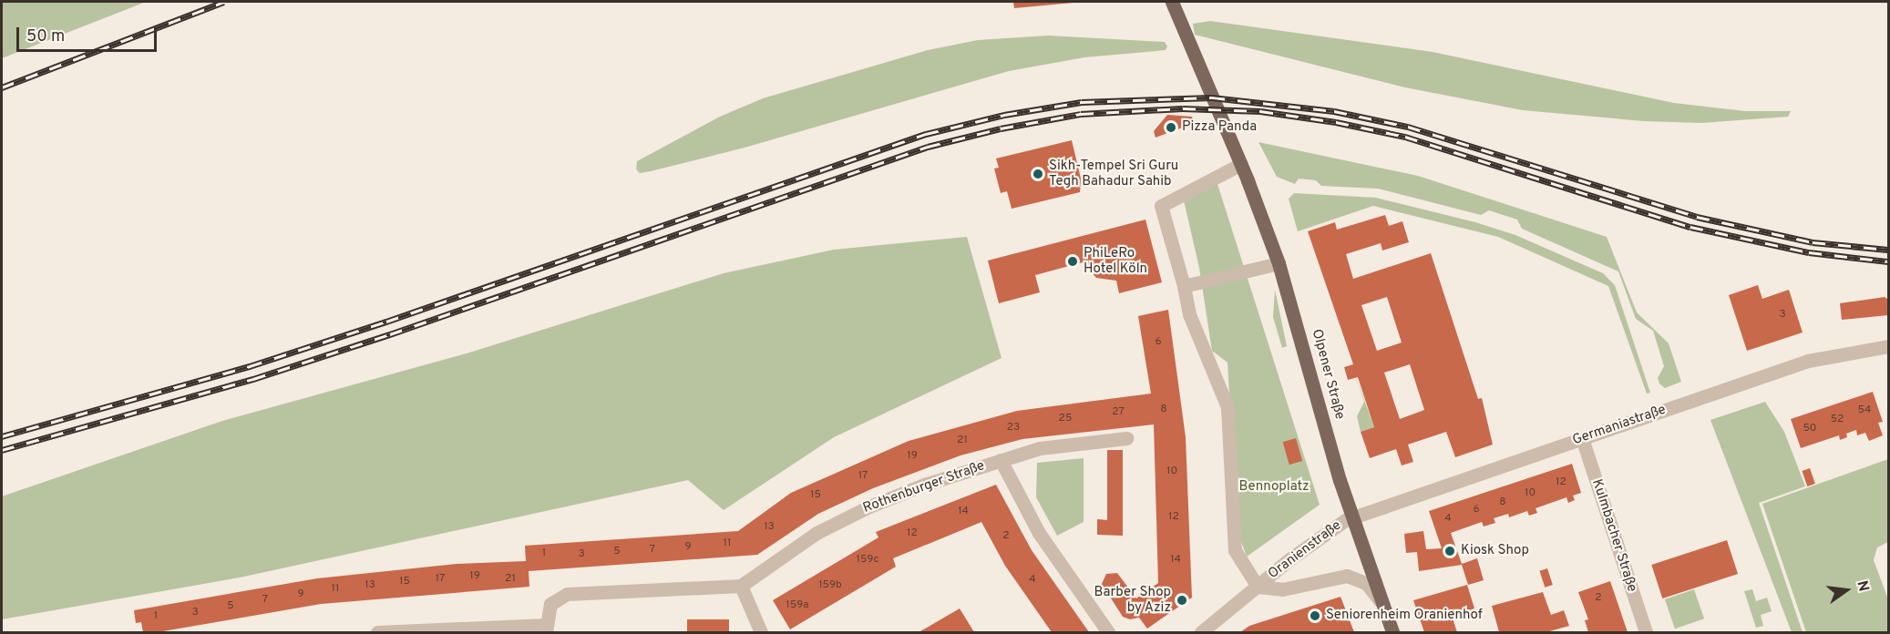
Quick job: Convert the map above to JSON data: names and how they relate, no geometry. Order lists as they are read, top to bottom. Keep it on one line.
{"streets":{"main road":["Olpener Straße"],"street":["Germaniastraße","Rothenburger Straße","Kulmbacher Straße","Oranienstraße"]},"crossings":[["Olpener Straße","Germaniastraße"],["Olpener Straße","Oranienstraße"],["Germaniastraße","Kulmbacher Straße"],["Germaniastraße","Oranienstraße"]],"parks":["Bennoplatz"],"places":["Pizza Panda","Sikh-Tempel Sri Guru Tegh Bahadur Sahib","PhiLeRo Hotel Köln","Kiosk Shop","Barber Shop by Aziz","Seniorenheim Oranienhof"],"house_numbers":["3","6","8","54","27","25","52","23","50","21","19","10","17","12","10","15","8","6","14","12","4","13","12","2","11","9","7","5","1","3","159c","14","19","17","21","4","15","13","159b","11","9","2","7","159a","5","3","1"],"scale_bar":"50 m","north":"right"}
